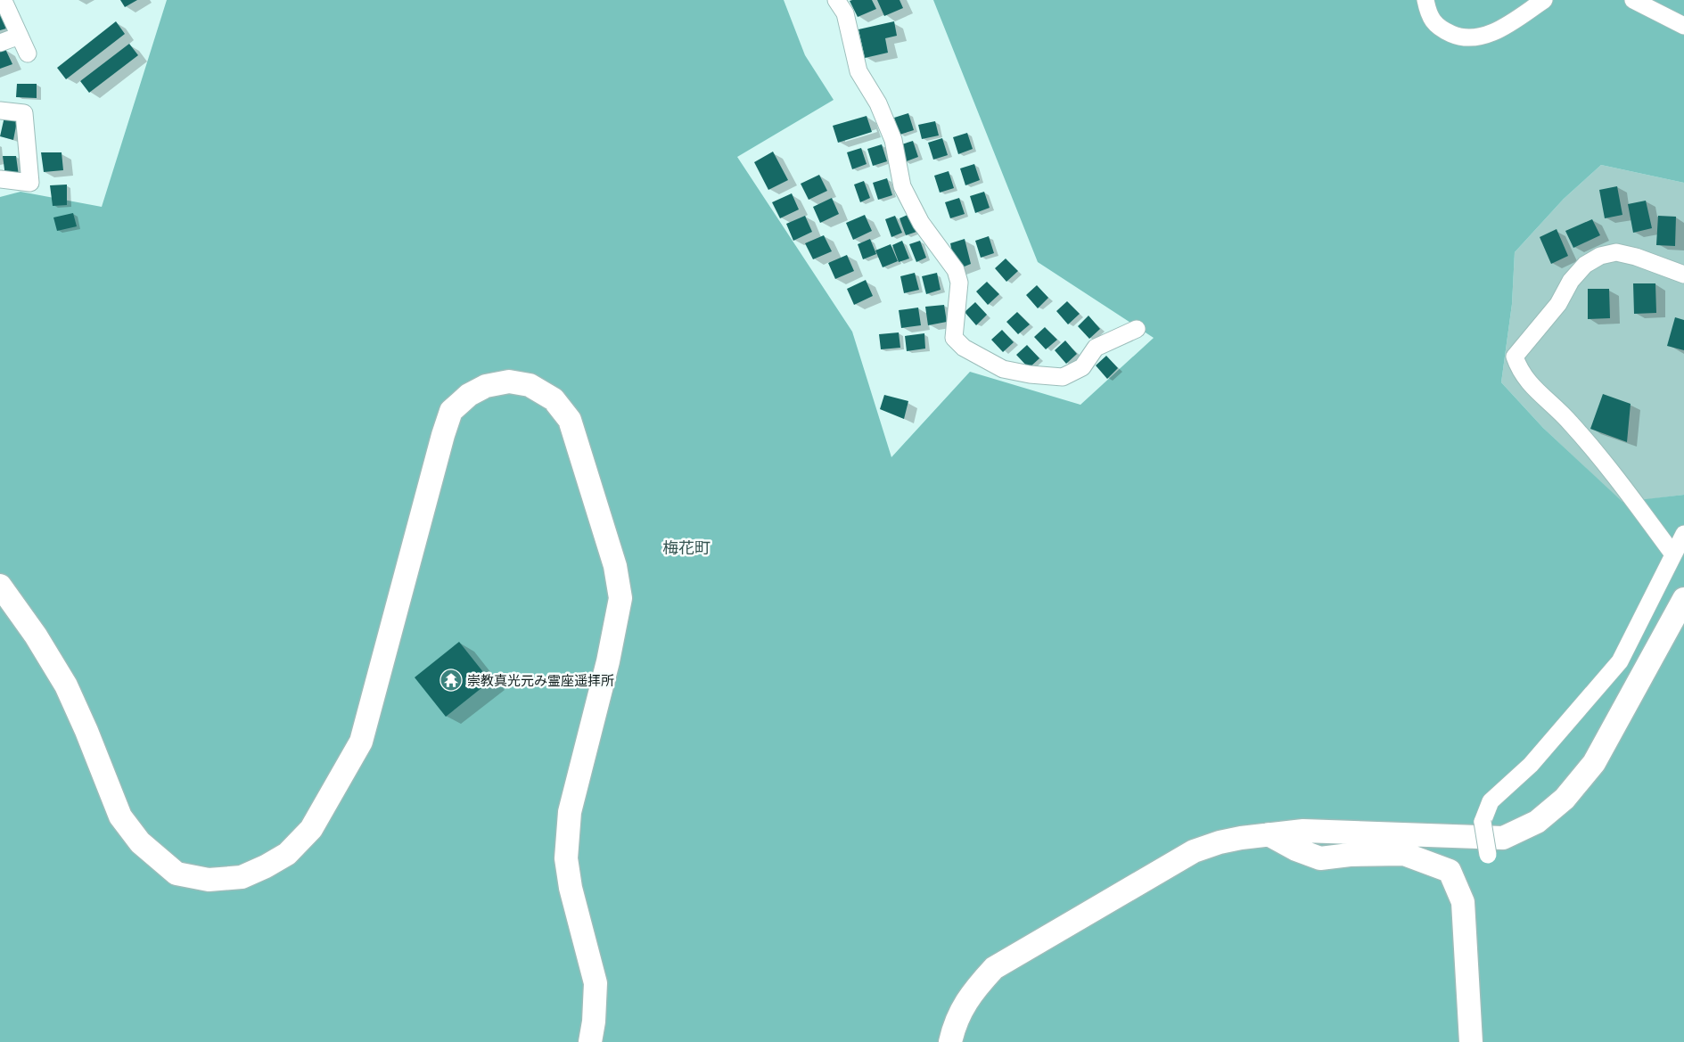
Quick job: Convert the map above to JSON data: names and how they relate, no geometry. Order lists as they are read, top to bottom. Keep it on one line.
{"districts":["梅花町"],"places":{"temple":["崇教真光元み霊座遥拝所"]}}
